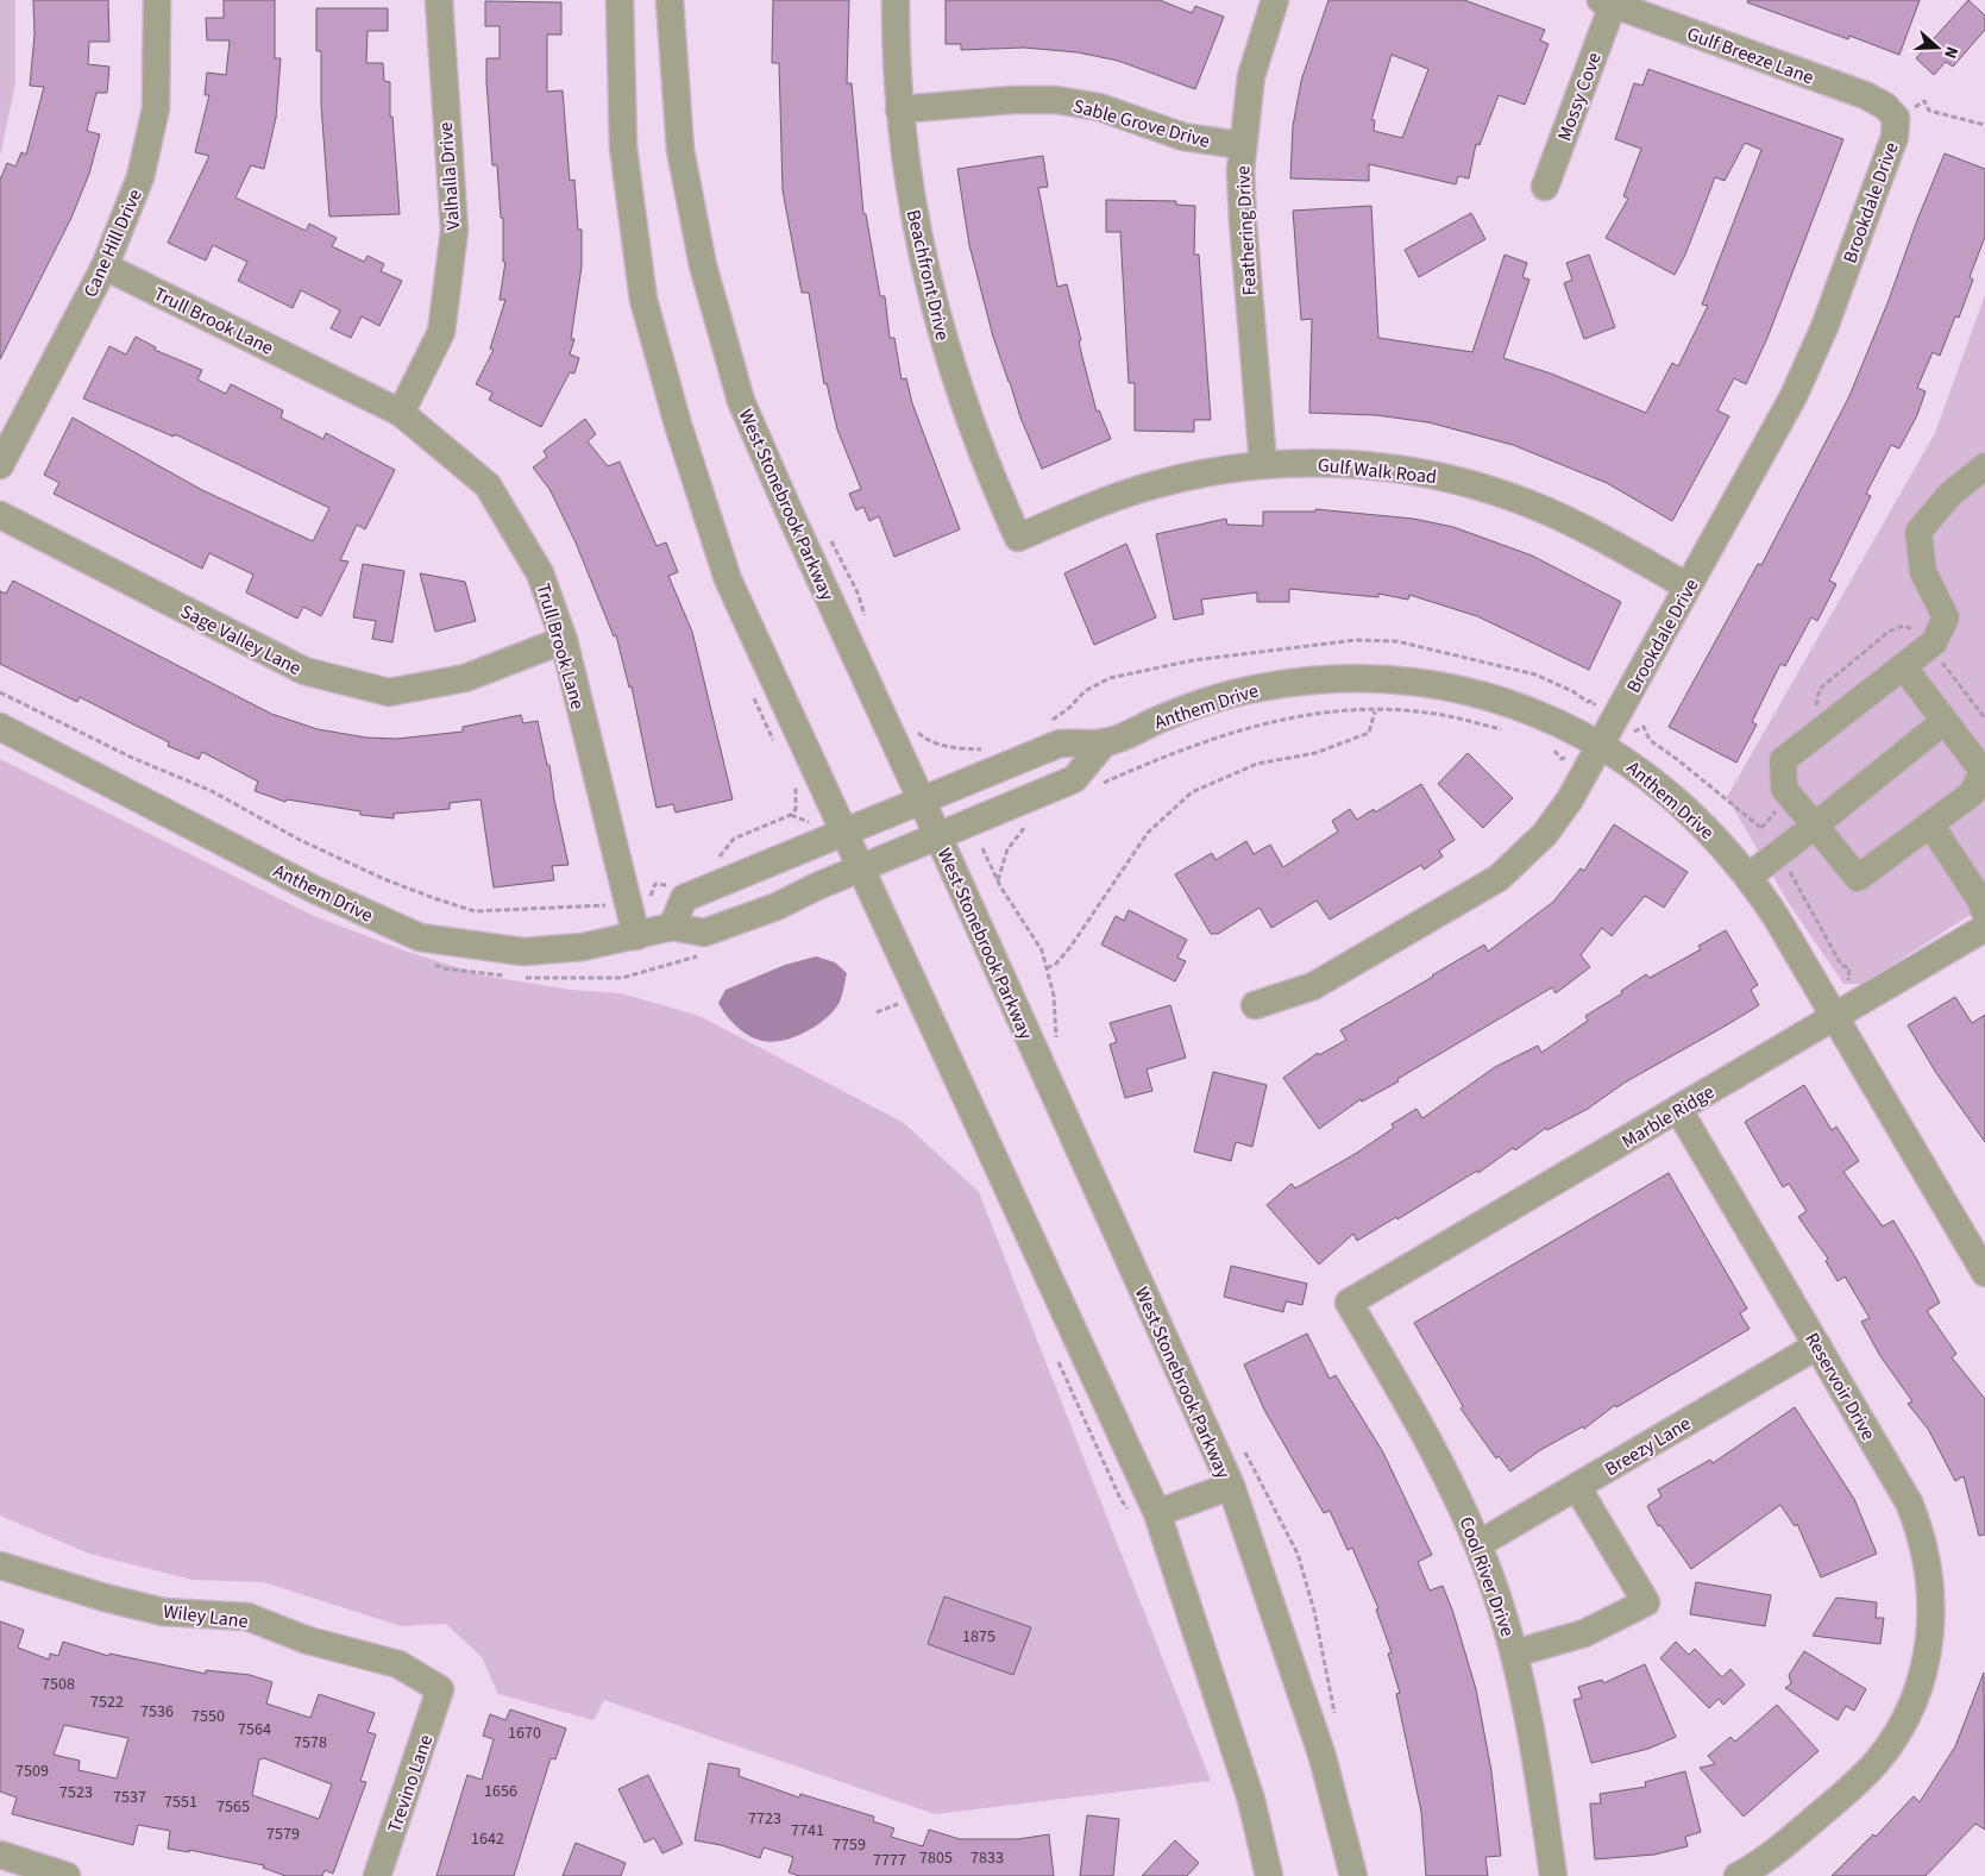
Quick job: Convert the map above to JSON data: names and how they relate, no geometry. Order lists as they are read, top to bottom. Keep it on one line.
{"streets":{"street":["Gulf Breeze Lane","Mossy Cove","Sable Grove Drive","Valhalla Drive","Brookdale Drive","Feathering Drive","Cane Hill Drive","Beachfront Drive","Trull Brook Lane","Gulf Walk Road","West Stonebrook Parkway","Sage Valley Lane","Anthem Drive","Marble Ridge","Reservoir Drive","Breezy Lane","Cool River Drive","Wiley Lane","Trevino Lane"]},"crossings":[["Gulf Breeze Lane","Mossy Cove"],["Gulf Breeze Lane","Brookdale Drive"],["Sable Grove Drive","Feathering Drive"],["Sable Grove Drive","Beachfront Drive"],["Valhalla Drive","Trull Brook Lane"],["Brookdale Drive","Gulf Walk Road"],["Brookdale Drive","Anthem Drive"],["Feathering Drive","Gulf Walk Road"],["Cane Hill Drive","Trull Brook Lane"],["Beachfront Drive","Gulf Walk Road"],["Trull Brook Lane","Sage Valley Lane"],["Trull Brook Lane","Anthem Drive"],["West Stonebrook Parkway","Anthem Drive"],["Anthem Drive","Marble Ridge"],["Marble Ridge","Reservoir Drive"],["Marble Ridge","Cool River Drive"],["Reservoir Drive","Breezy Lane"],["Breezy Lane","Cool River Drive"],["Wiley Lane","Trevino Lane"]],"house_numbers":["1875","7508","7522","7536","7550","7564","1670","7578","7509","1656","7523","7537","7551","7565","7723","7741","7579","1642","7759","7805","7833","7777"],"north":"right"}
